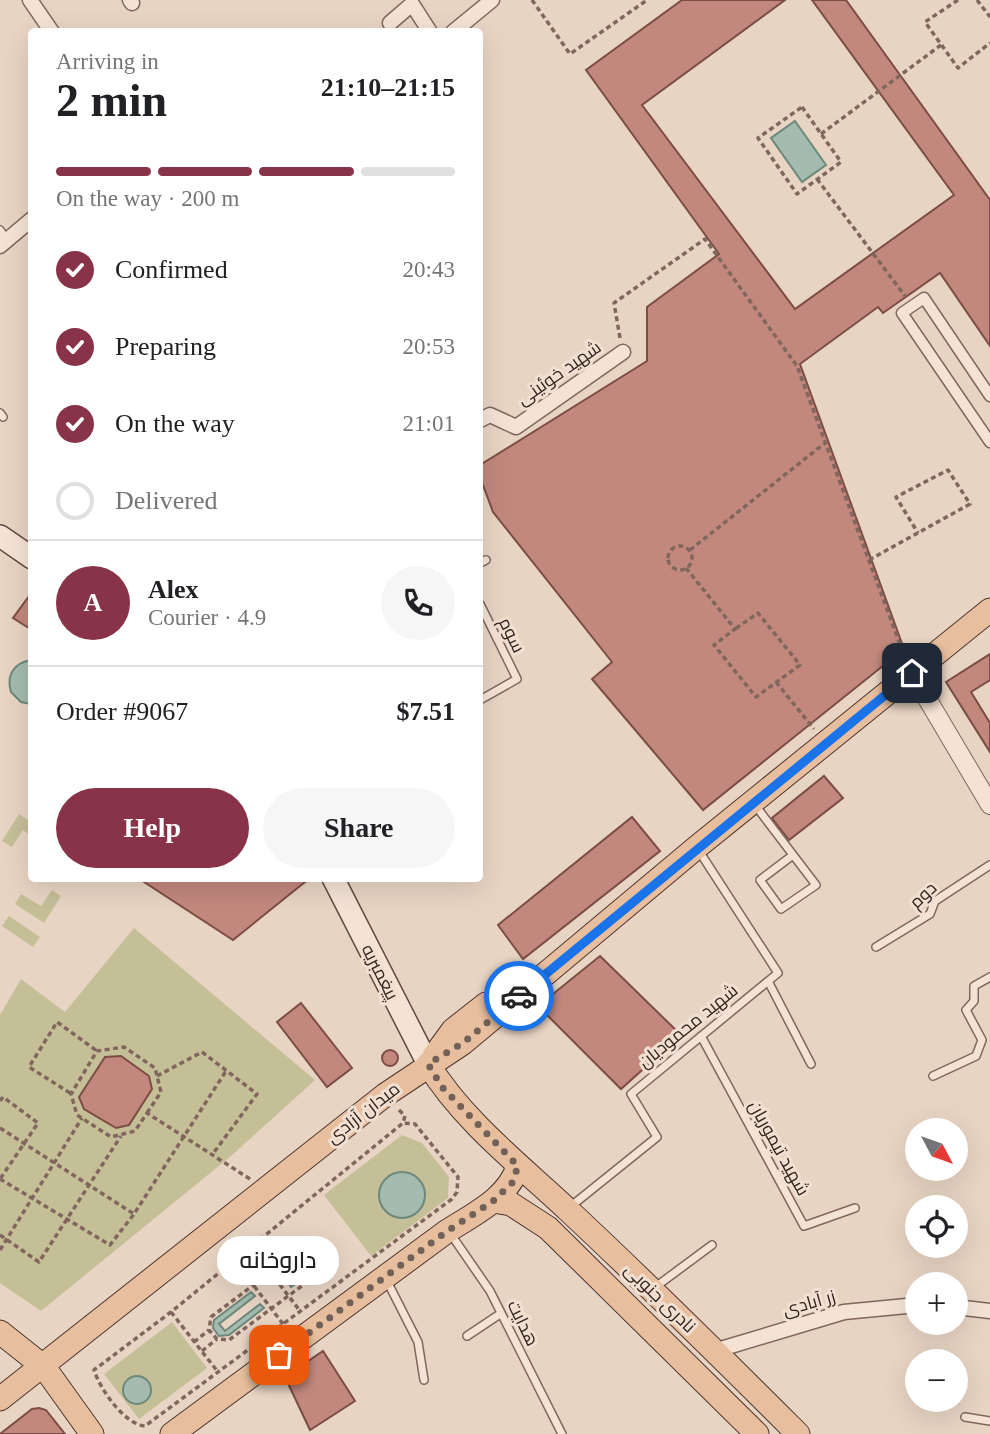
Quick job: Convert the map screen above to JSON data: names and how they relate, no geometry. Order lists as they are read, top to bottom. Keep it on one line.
{"streets":{"main road":["پیغمبریه","میدان آزادی","نادری جنوبی"],"street":["شهید خوئینی","زر آبادی"],"lane":["سوم","دوم","شهید محمودیان","شهید تیموریان","هدایت"]},"crossings":[["پیغمبریه","میدان آزادی"],["شهید محمودیان","شهید تیموریان"],["شهید محمودیان","نادری جنوبی"],["نادری جنوبی","زر آبادی"]],"places":["داروخانه"],"north":"bottom right","page":{"heading":["2 min","Arriving in","21:10–21:15"],"panel":["Alex","Courier · 4.9","Order #9067","$7.51"],"bar":"On the way · 200 m","list":[["Confirmed","20:43"],["Preparing","20:53"],["On the way","21:01"],"Delivered"],"round":"A","buttons":["Help","Share"],"map_buttons":["+","−"],"bubble":"داروخانه"}}
